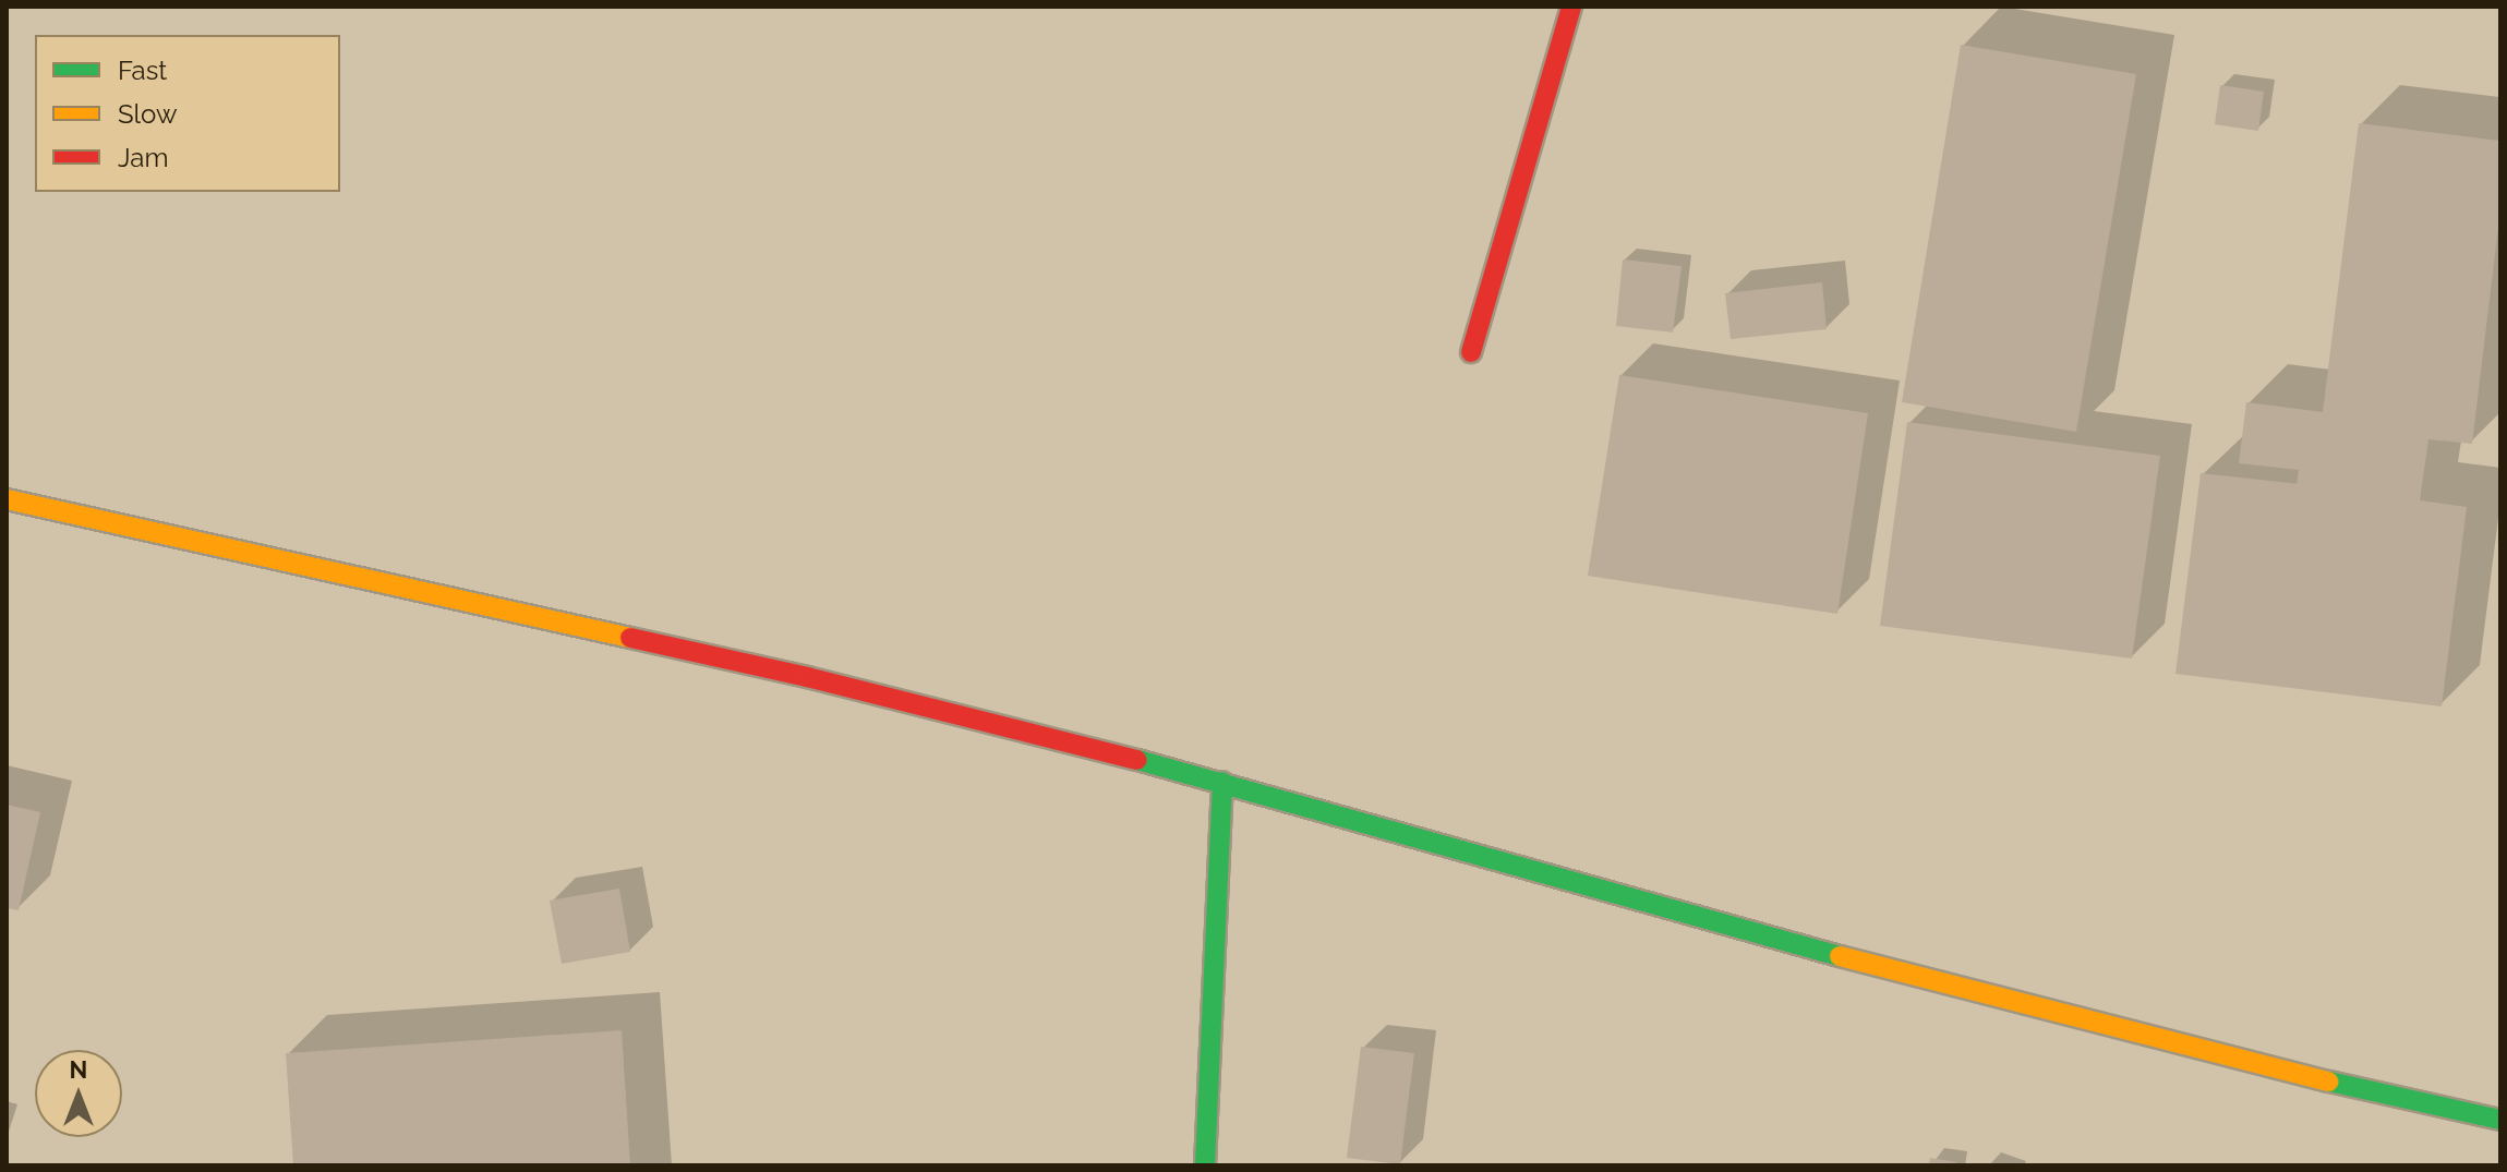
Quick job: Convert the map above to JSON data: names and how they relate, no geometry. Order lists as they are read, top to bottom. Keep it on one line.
{"legend":["Fast","Slow","Jam"],"north":"top"}
